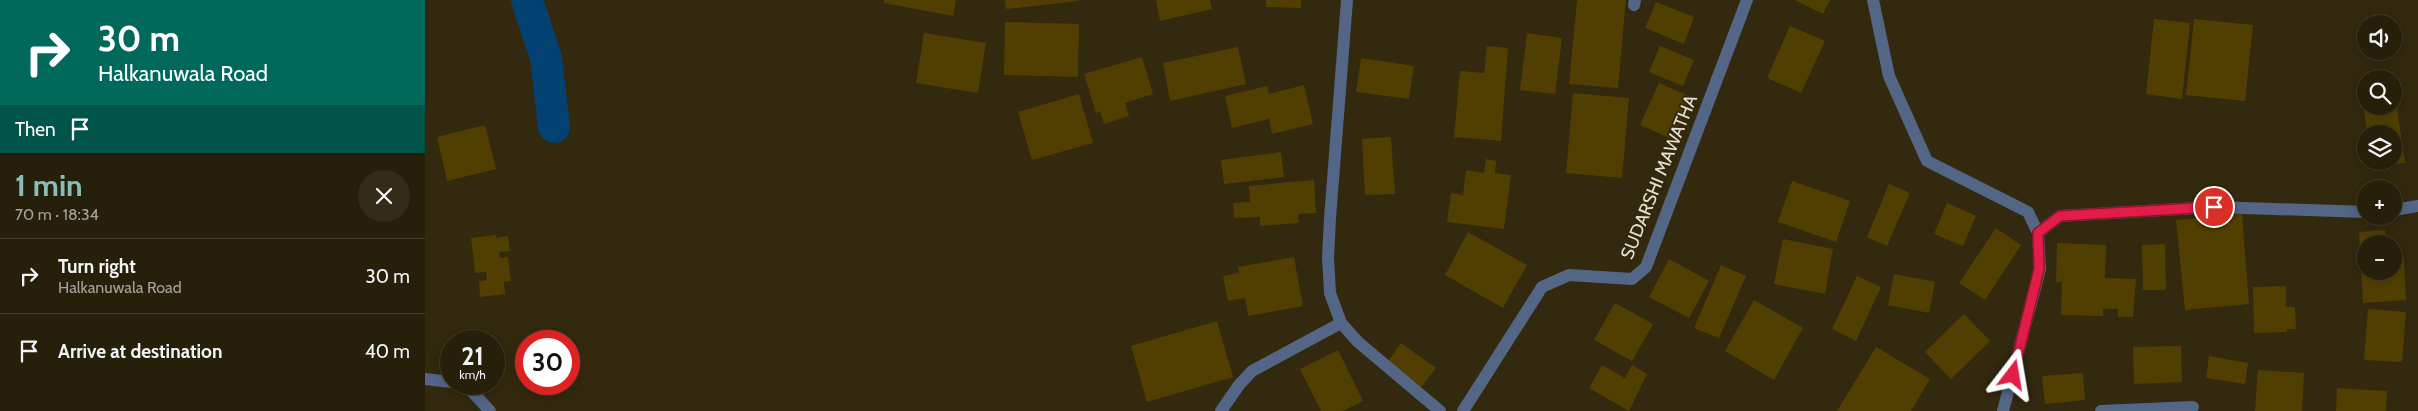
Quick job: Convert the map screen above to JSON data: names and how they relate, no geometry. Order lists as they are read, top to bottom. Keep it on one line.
{"streets":{"street":["SUDARSHI MAWATHA"]},"page":{"turn":["30 m","Halkanuwala Road"],"map_buttons":["+","−"],"then":"Then","heading":["1 min","70 m · 18:34"],"list":[{"name":"Turn right","note":"Halkanuwala Road","value":"30 m"},{"name":"Arrive at destination","value":"40 m"}],"speed":"21 km/h","limit":"30"}}
